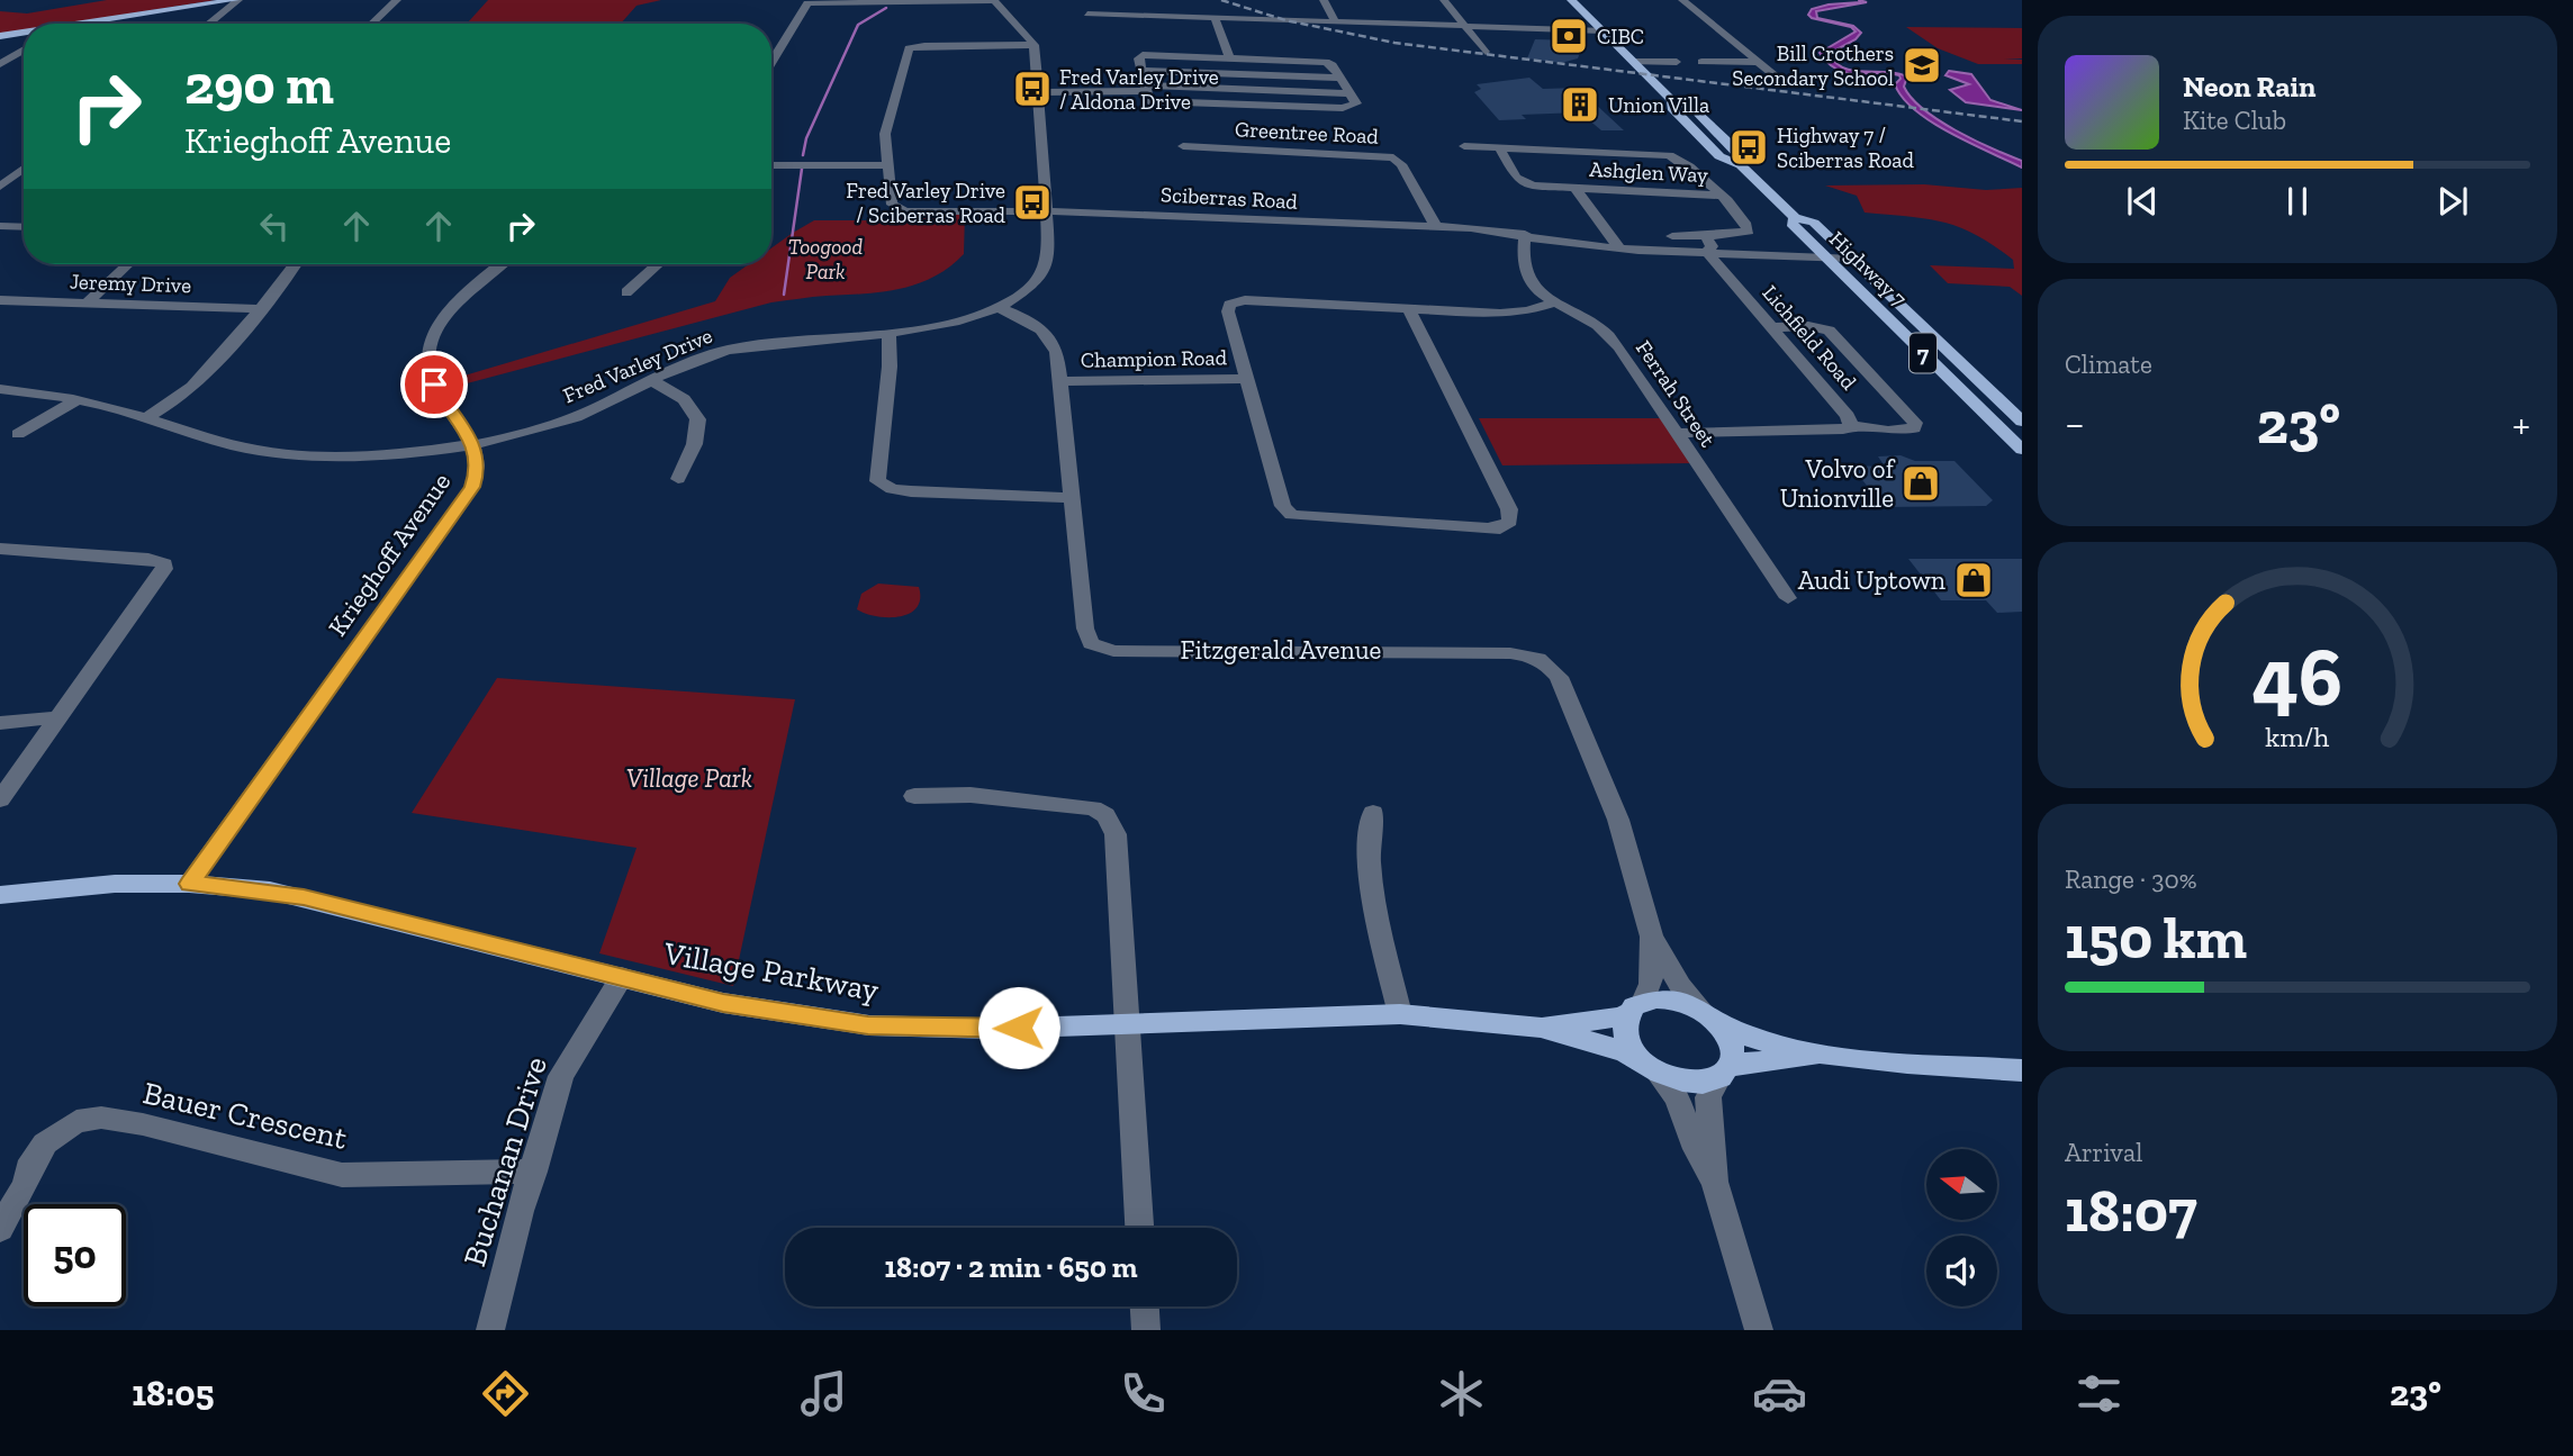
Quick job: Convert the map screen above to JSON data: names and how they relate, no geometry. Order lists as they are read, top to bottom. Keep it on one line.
{"streets":{"main road":["Highway 7","7","Village Parkway"],"street":["Greentree Road","Ashglen Way","Sciberras Road","Jeremy Drive","Lichfield Road","Champion Road","Fred Varley Drive","Ferrah Street","Krieghoff Avenue","Fitzgerald Avenue","Bauer Crescent","Buchanan Drive"]},"crossings":[["Greentree Road","Sciberras Road"],["Ashglen Way","Sciberras Road"],["Ashglen Way","Lichfield Road"],["Sciberras Road","Highway 7"],["Sciberras Road","Lichfield Road"],["Sciberras Road","Fred Varley Drive"],["Sciberras Road","Ferrah Street"],["Lichfield Road","Ferrah Street"],["Champion Road","Fitzgerald Avenue"],["Fred Varley Drive","Krieghoff Avenue"],["Fred Varley Drive","Fitzgerald Avenue"],["Krieghoff Avenue","Village Parkway"],["Fitzgerald Avenue","Village Parkway"],["Village Parkway","Buchanan Drive"],["Bauer Crescent","Buchanan Drive"]],"parks":["Toogood Park","Village Park"],"places":{"bank":["CIBC"],"school or university":["Bill Crothers Secondary School"],"bus stop":["Fred Varley Drive / Aldona Drive","Highway 7 / Sciberras Road","Fred Varley Drive / Sciberras Road"],"building":["Union Villa"],"shop":["Volvo of Unionville","Audi Uptown"]},"north":"left","page":{"turn":["290 m","Krieghoff Avenue"],"song":["Neon Rain","Kite Club"],"tile":["Climate",["Range · 30%","150 km"],["Arrival","18:07"]],"heat":["−","23°","+"],"limit":"50","trip":"18:07 · 2 min · 650 m","tabs":["18:05","23°"],"gauge":["46","km/h"]}}
